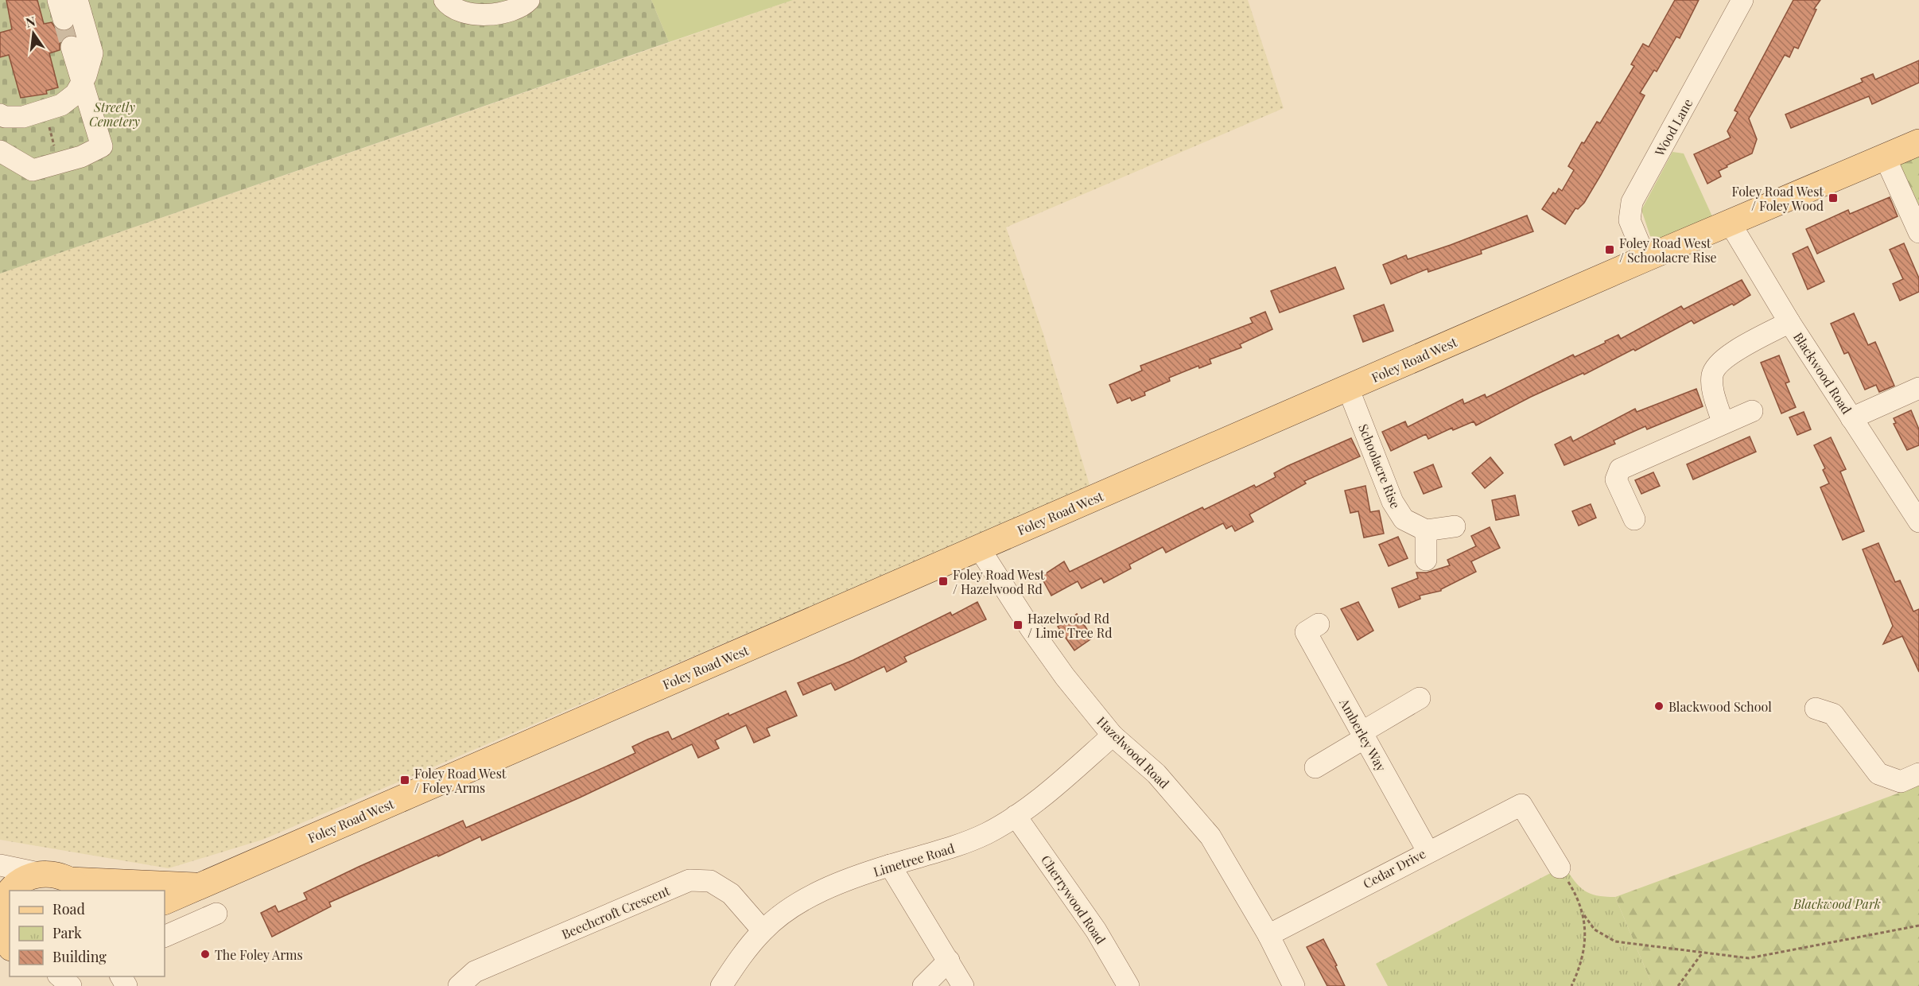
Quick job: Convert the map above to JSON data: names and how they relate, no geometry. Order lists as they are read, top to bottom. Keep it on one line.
{"streets":{"main road":["Foley Road West"],"street":["Wood Lane","Blackwood Road","Schoolacre Rise","Amberley Way","Hazelwood Road","Limetree Road","Cedar Drive","Cherrywood Road","Beechcroft Crescent"]},"crossings":[["Wood Lane","Foley Road West"],["Foley Road West","Blackwood Road"],["Foley Road West","Schoolacre Rise"],["Foley Road West","Hazelwood Road"],["Amberley Way","Cedar Drive"],["Hazelwood Road","Limetree Road"],["Hazelwood Road","Cedar Drive"],["Limetree Road","Cherrywood Road"],["Limetree Road","Beechcroft Crescent"]],"parks":["Streetly Cemetery","Blackwood Park"],"places":{"transit":["Foley Road West / Foley Wood","Foley Road West / Schoolacre Rise","Foley Road West / Hazelwood Rd","Hazelwood Rd / Lime Tree Rd","Foley Road West / Foley Arms"],"other":["Blackwood School","The Foley Arms"]},"legend":["Road","Park","Building"],"north":"top"}
